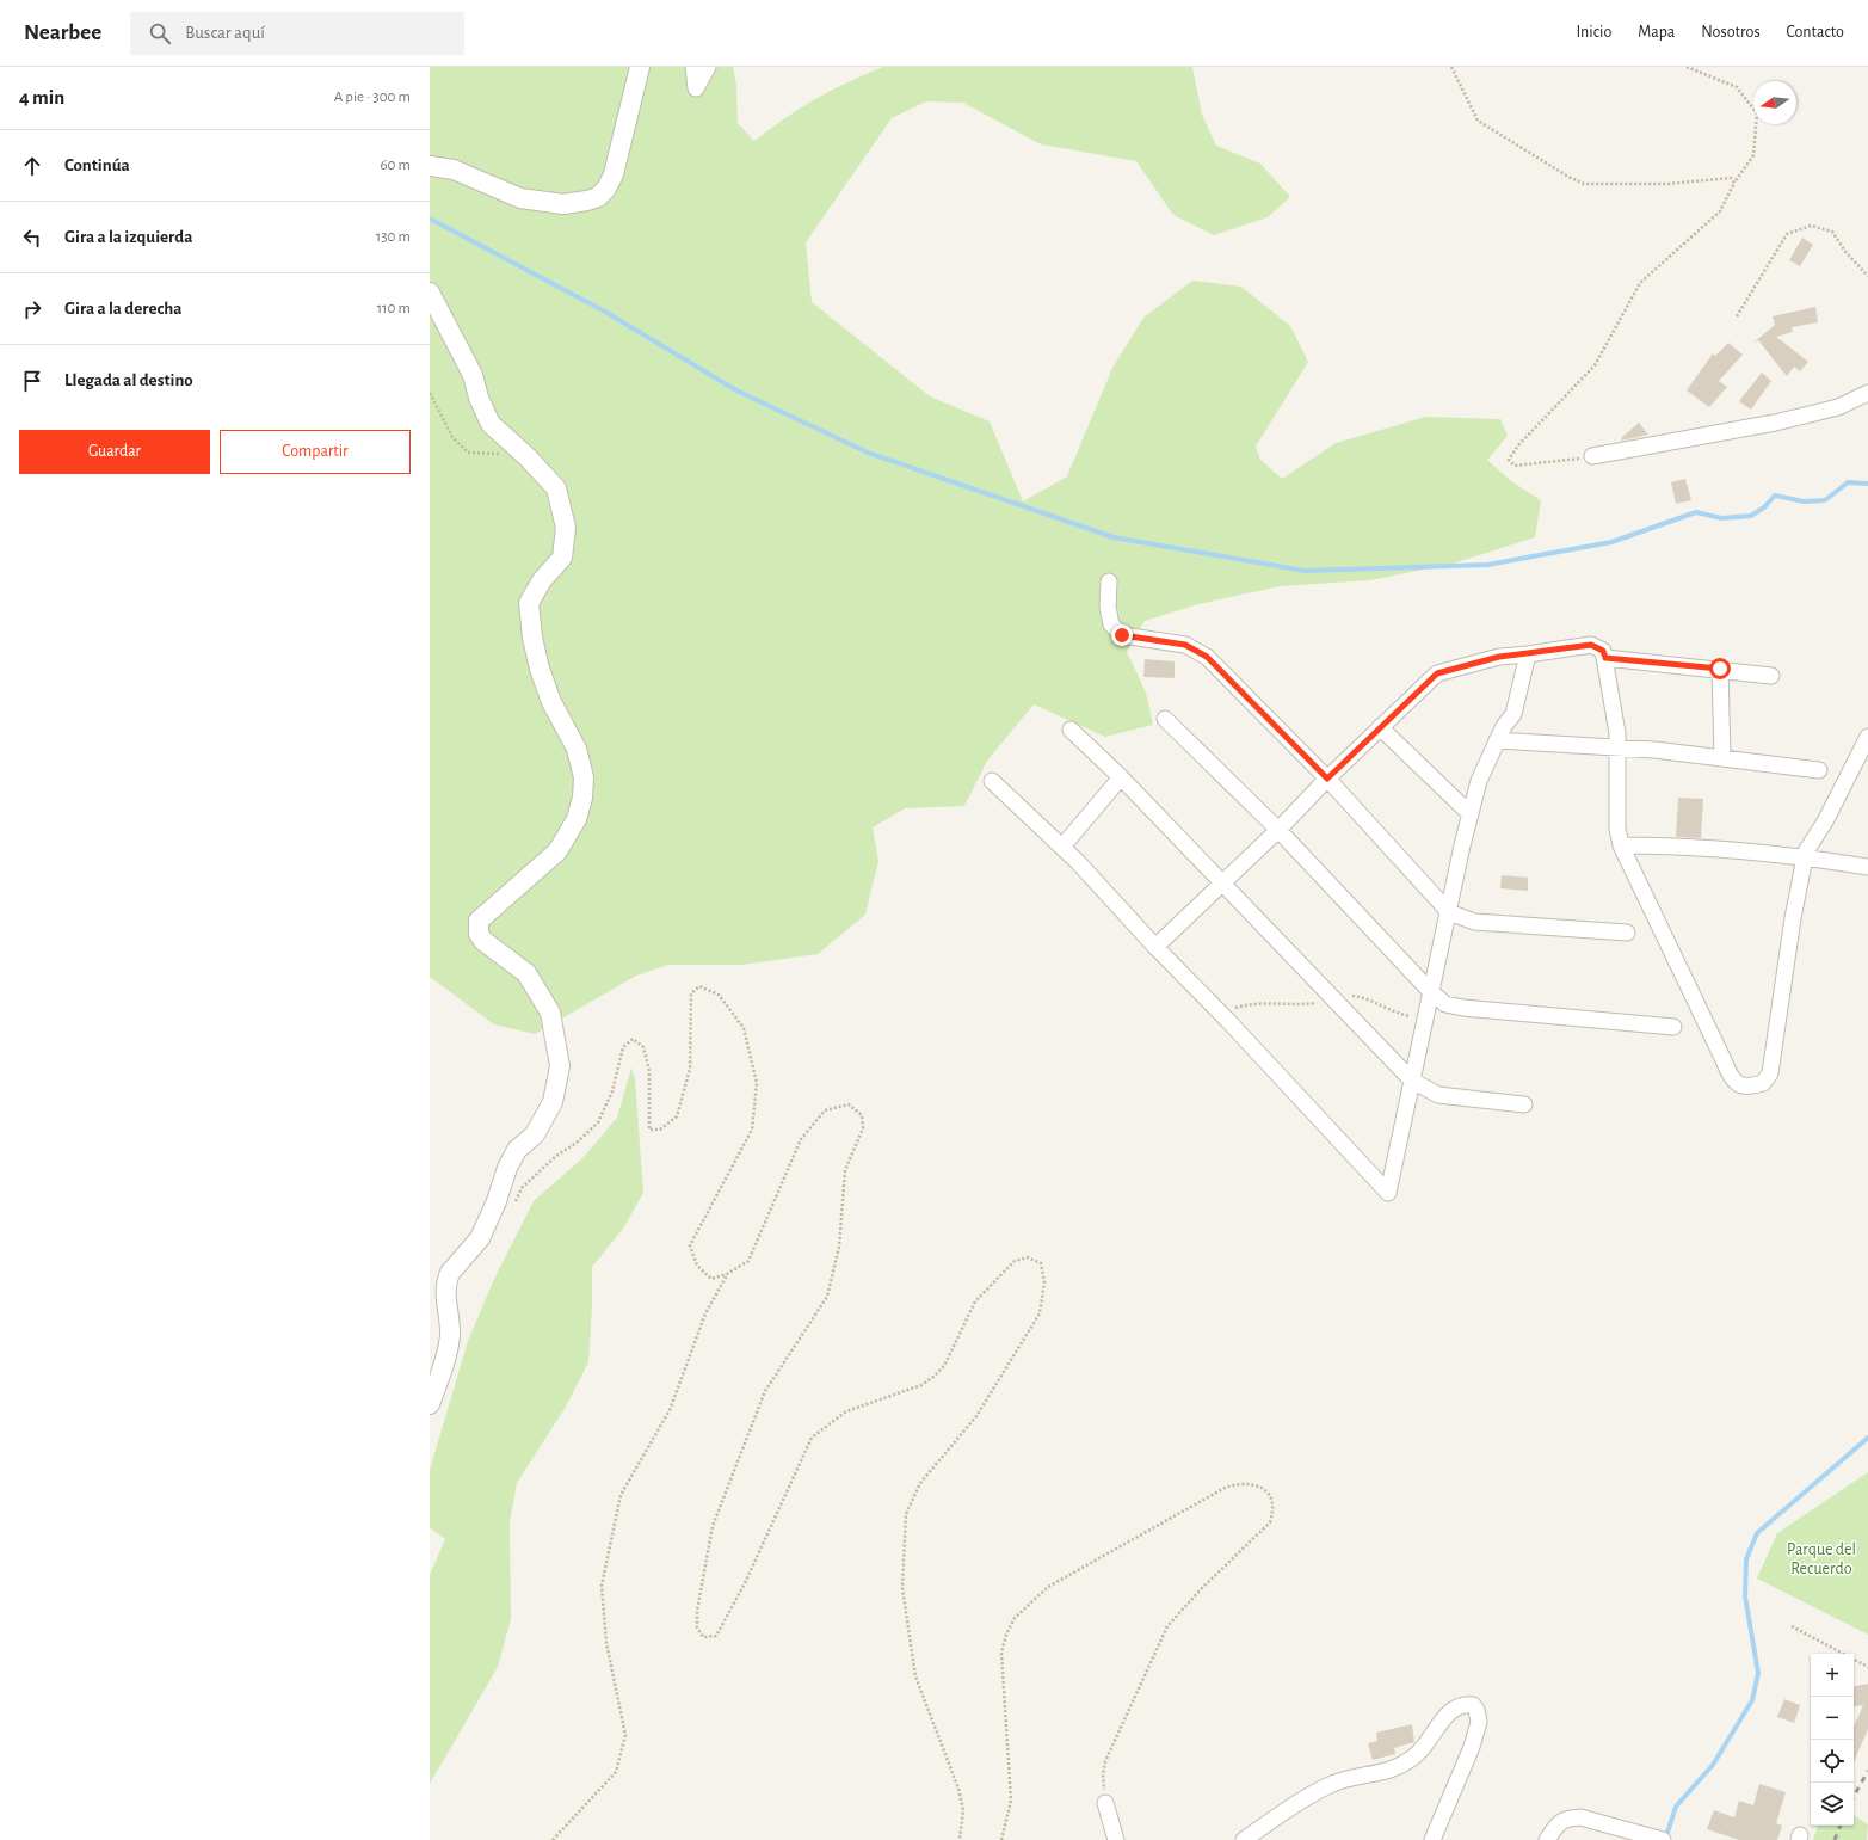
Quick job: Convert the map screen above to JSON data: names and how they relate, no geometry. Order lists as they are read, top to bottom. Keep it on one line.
{"parks":["Parque del Recuerdo"],"north":"left","page":{"header":"Nearbee","search":"Buscar aquí","nav":["Inicio","Mapa","Nosotros","Contacto"],"heading":["4 min","A pie · 300 m"],"list":[["Continúa","60 m"],["Gira a la izquierda","130 m"],["Gira a la derecha","110 m"],"Llegada al destino"],"buttons":["Guardar","Compartir"],"map_buttons":["+","−"]}}
